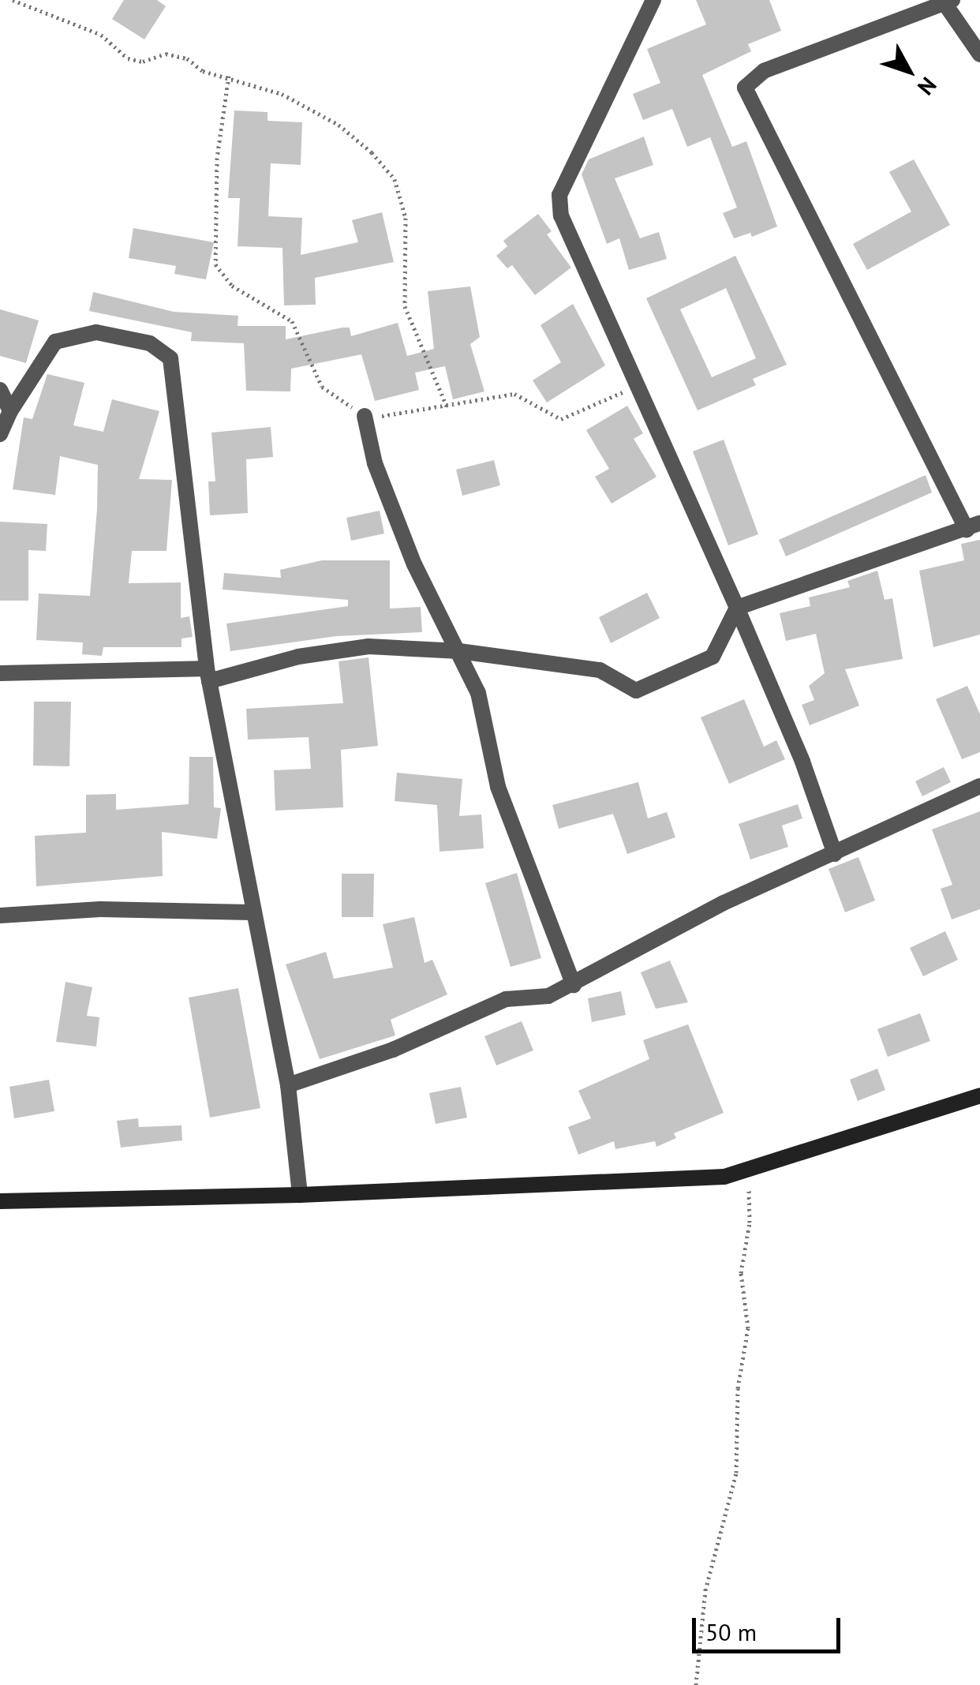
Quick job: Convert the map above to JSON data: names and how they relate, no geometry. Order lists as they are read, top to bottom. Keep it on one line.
{"scale_bar":"50 m","north":"bottom right"}
